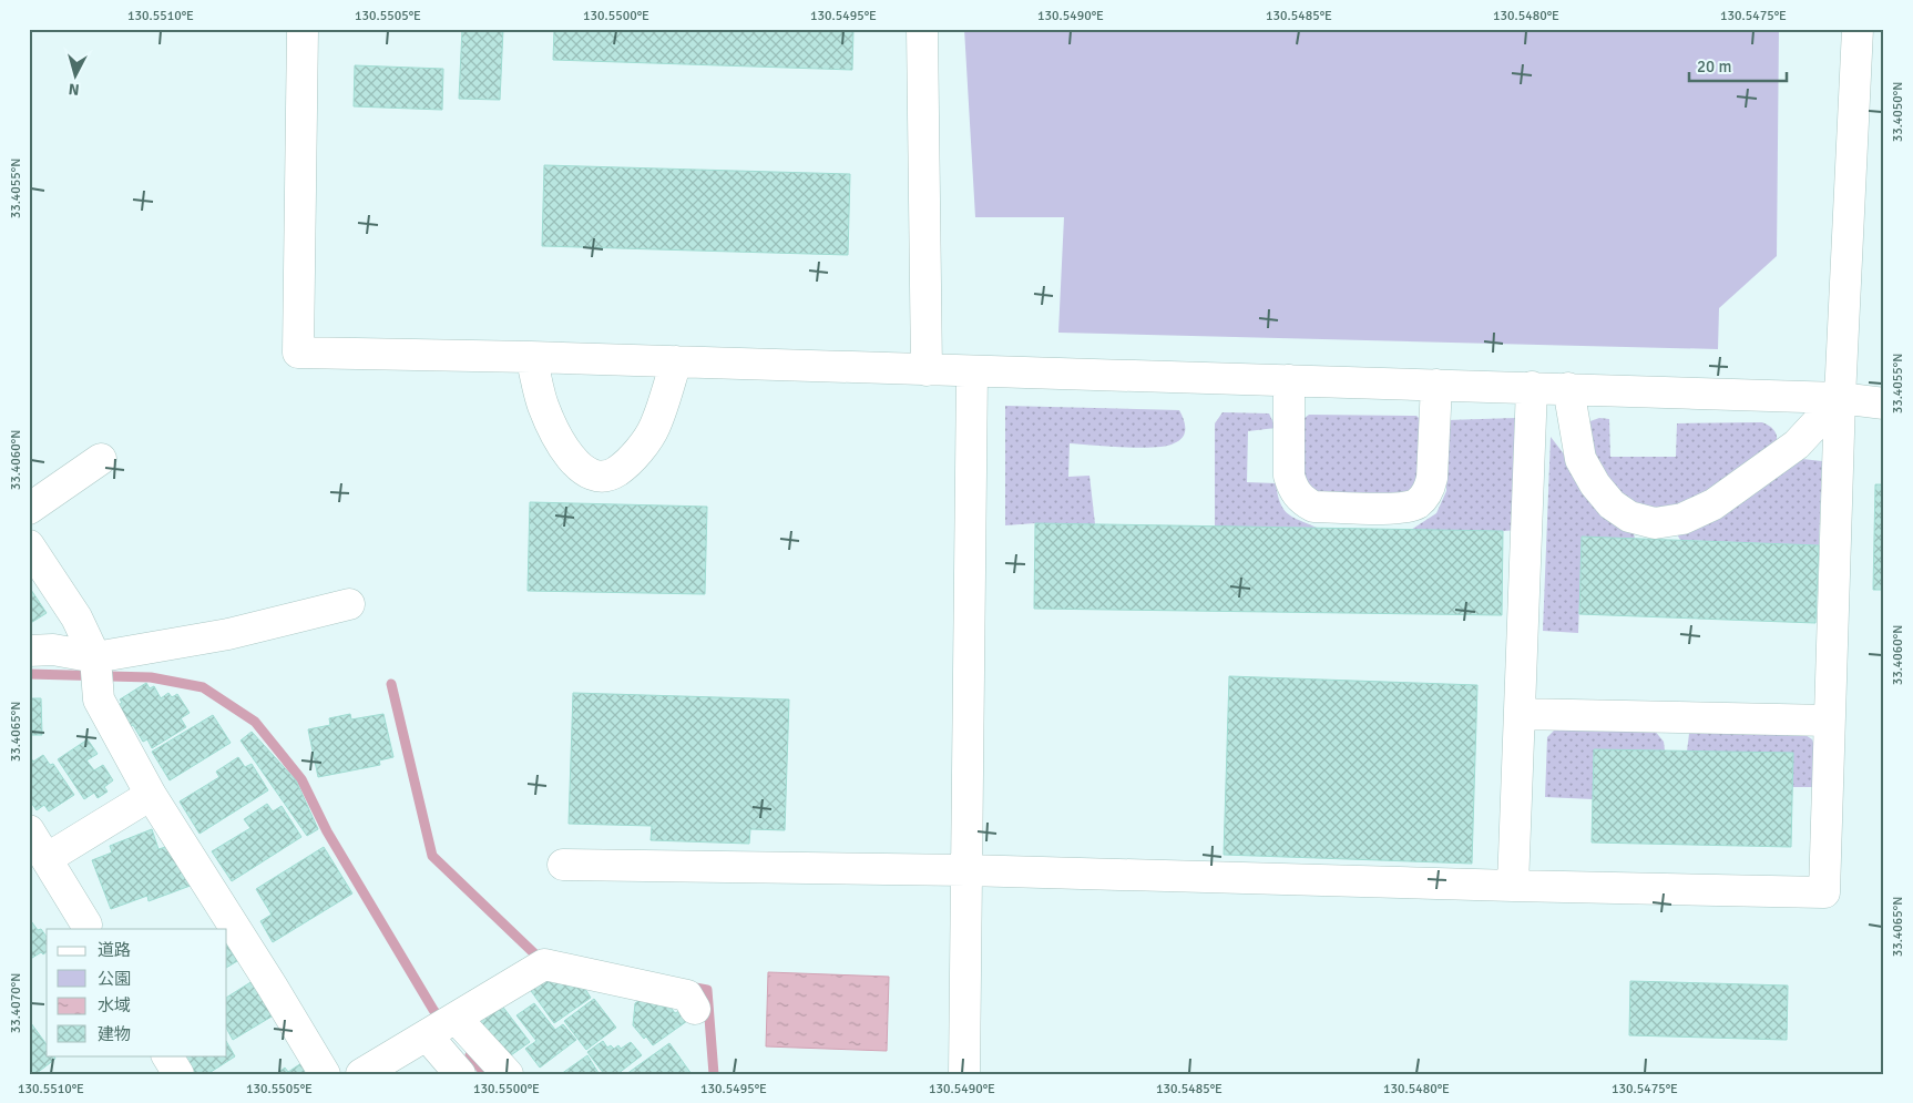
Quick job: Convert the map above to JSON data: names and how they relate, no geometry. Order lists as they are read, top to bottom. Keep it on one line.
{"legend":["道路","公園","水域","建物"],"scale_bar":"20 m","north":"bottom","coordinates":["130.5510°E","130.5505°E","130.5500°E","130.5495°E","130.5490°E","130.5485°E","130.5480°E","130.5475°E","33.4050°N","33.4055°N","33.4060°N","33.4065°N","33.4070°N"]}
